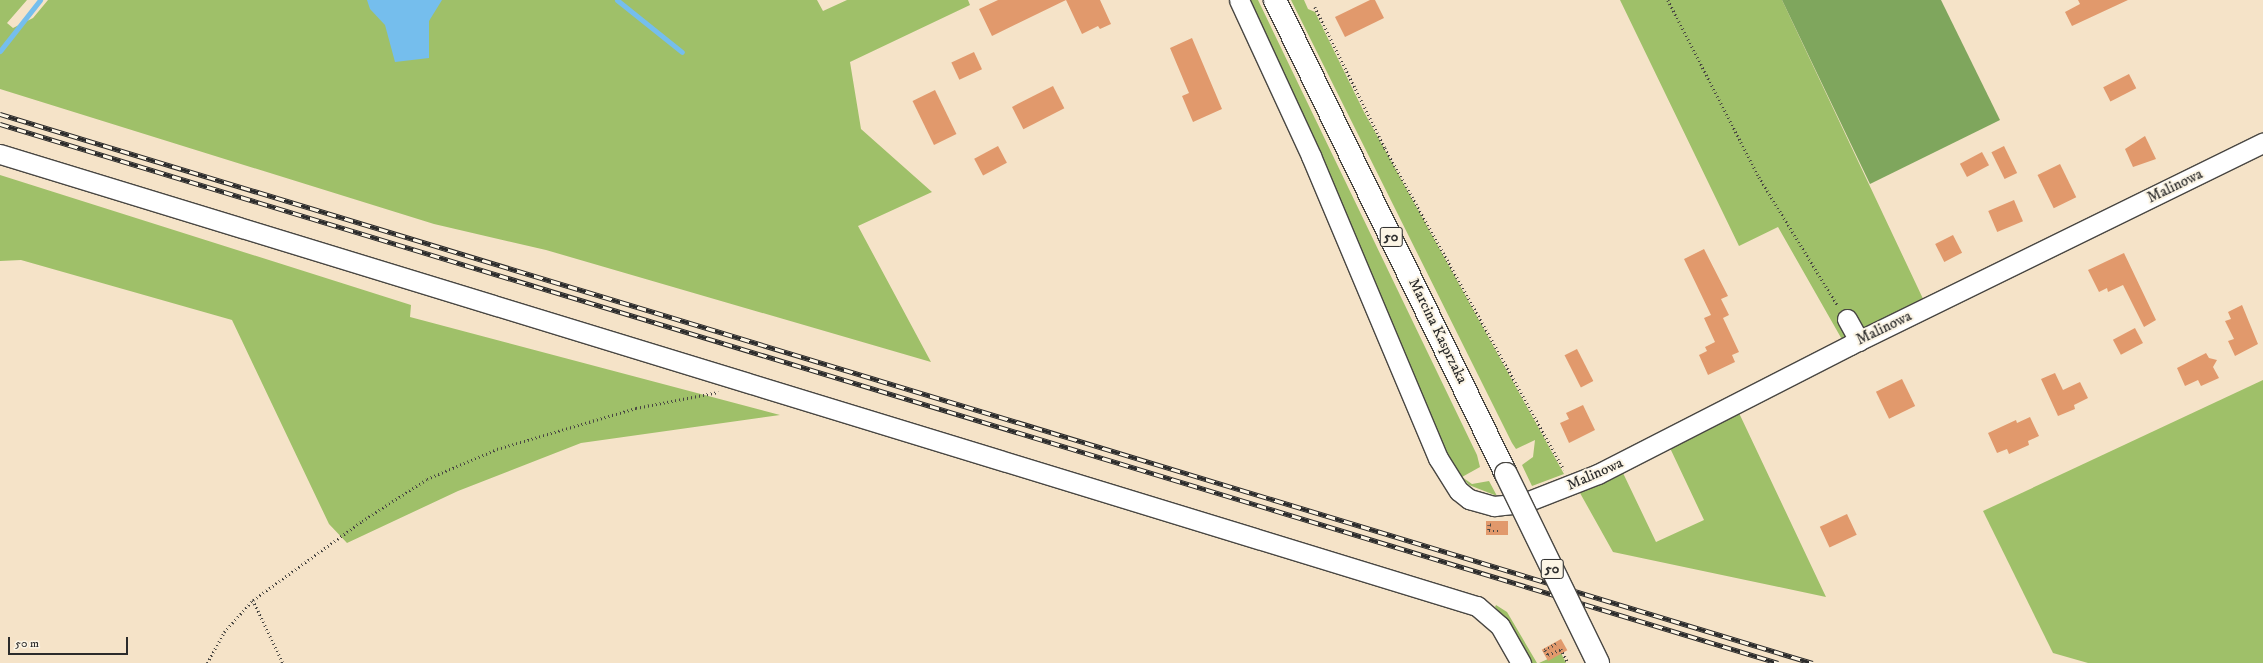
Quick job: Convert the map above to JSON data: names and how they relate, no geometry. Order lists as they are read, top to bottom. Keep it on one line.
{"streets":{"main road":["50","Marcina Kasprzaka"],"street":["Malinowa"]},"scale_bar":"50 m"}
